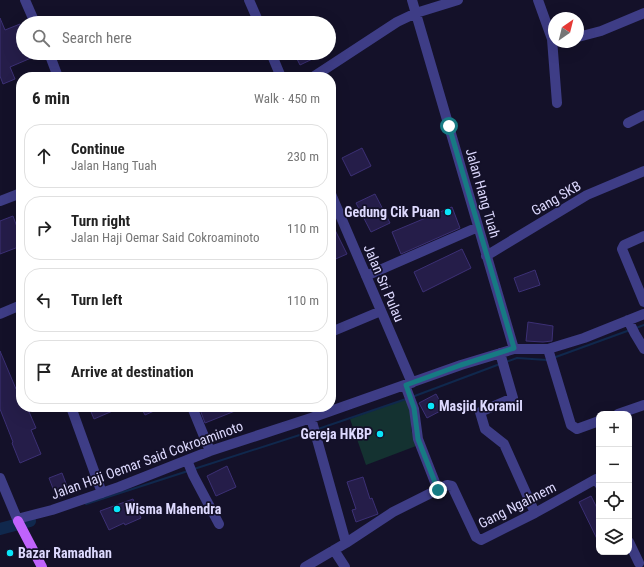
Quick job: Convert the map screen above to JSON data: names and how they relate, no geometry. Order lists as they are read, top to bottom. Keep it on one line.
{"streets":{"street":["Jalan Hang Tuah","Gang SKB","Jalan Sri Pulau","Jalan Haji Oemar Said Cokroaminoto","Gang Ngahnem"]},"crossings":[["Jalan Hang Tuah","Gang SKB"],["Jalan Hang Tuah","Jalan Haji Oemar Said Cokroaminoto"],["Jalan Sri Pulau","Jalan Haji Oemar Said Cokroaminoto"],["Jalan Sri Pulau","Gang Ngahnem"]],"places":["Gedung Cik Puan","Masjid Koramil","Gereja HKBP","Wisma Mahendra","Bazar Ramadhan"],"north":"top right","page":{"search":"Search here","heading":["6 min","Walk · 450 m"],"list":[["Continue","Jalan Hang Tuah","230 m"],["Turn right","Jalan Haji Oemar Said Cokroaminoto","110 m"],["Turn left","110 m"],"Arrive at destination"],"map_buttons":["+","−"]}}
